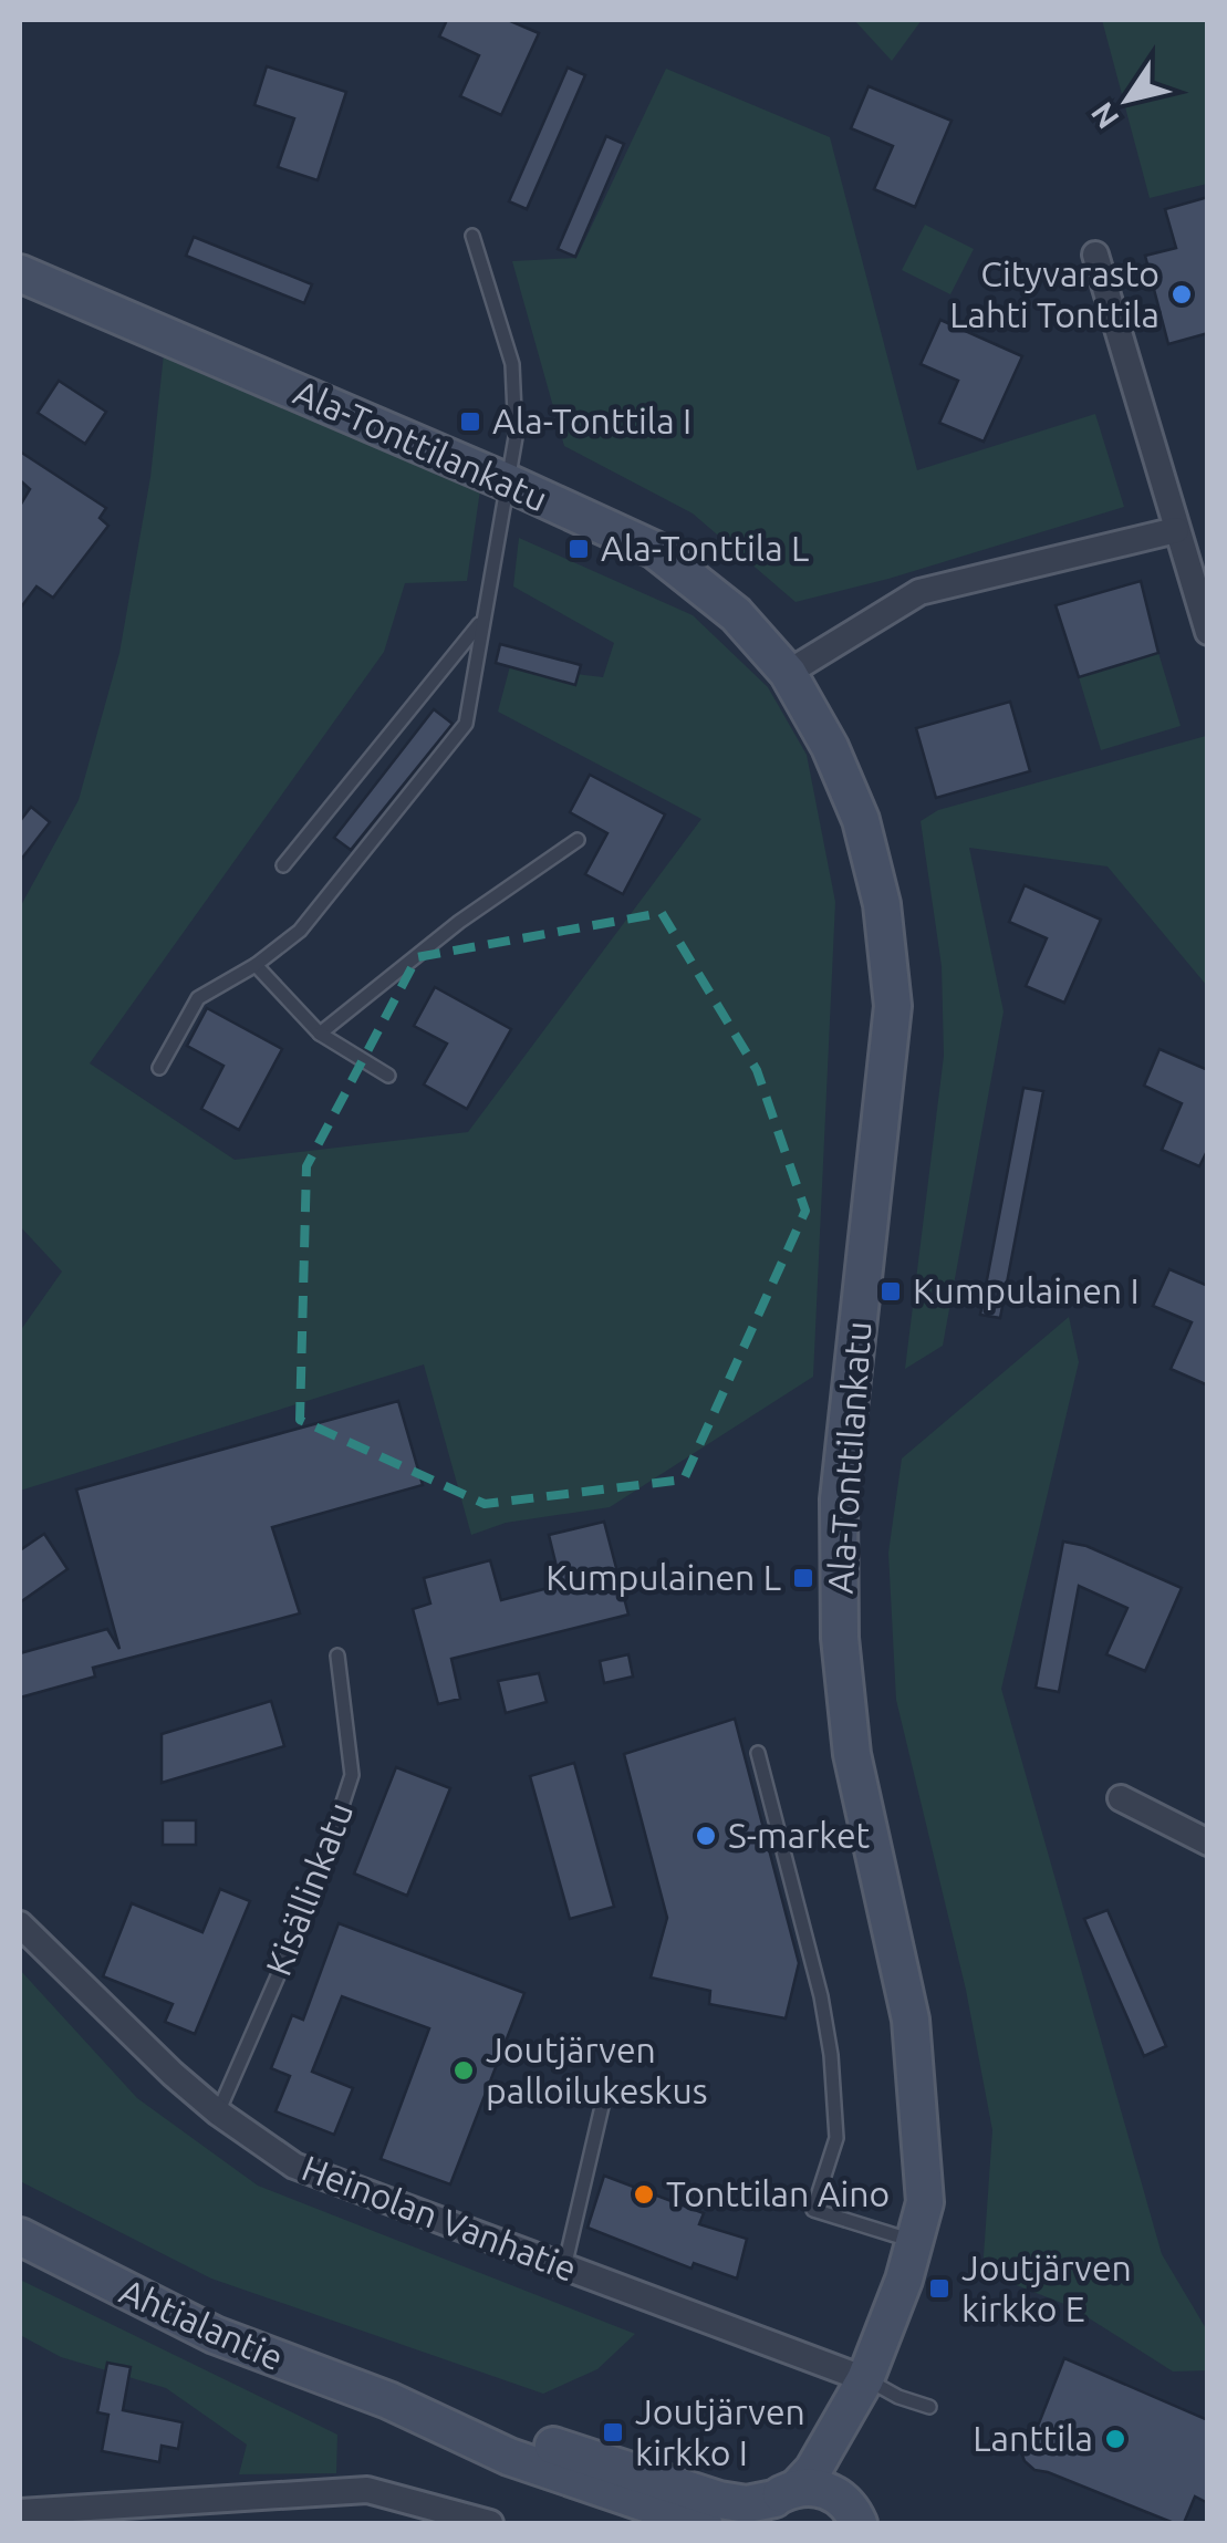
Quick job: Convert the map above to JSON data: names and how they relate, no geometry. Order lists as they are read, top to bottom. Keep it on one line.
{"streets":{"street":["Ala-Tonttilankatu","Heinolan Vanhatie","Ahtialantie"],"lane":["Kisällinkatu"]},"crossings":[["Ala-Tonttilankatu","Heinolan Vanhatie"],["Ala-Tonttilankatu","Ahtialantie"],["Kisällinkatu","Heinolan Vanhatie"]],"places":{"other":["Cityvarasto Lahti Tonttila","S-market","Joutjärven palloilukeskus","Tonttilan Aino","Lanttila"],"transit":["Ala-Tonttila I","Ala-Tonttila L","Kumpulainen I","Kumpulainen L","Joutjärven kirkko E","Joutjärven kirkko I"]},"north":"bottom left"}
